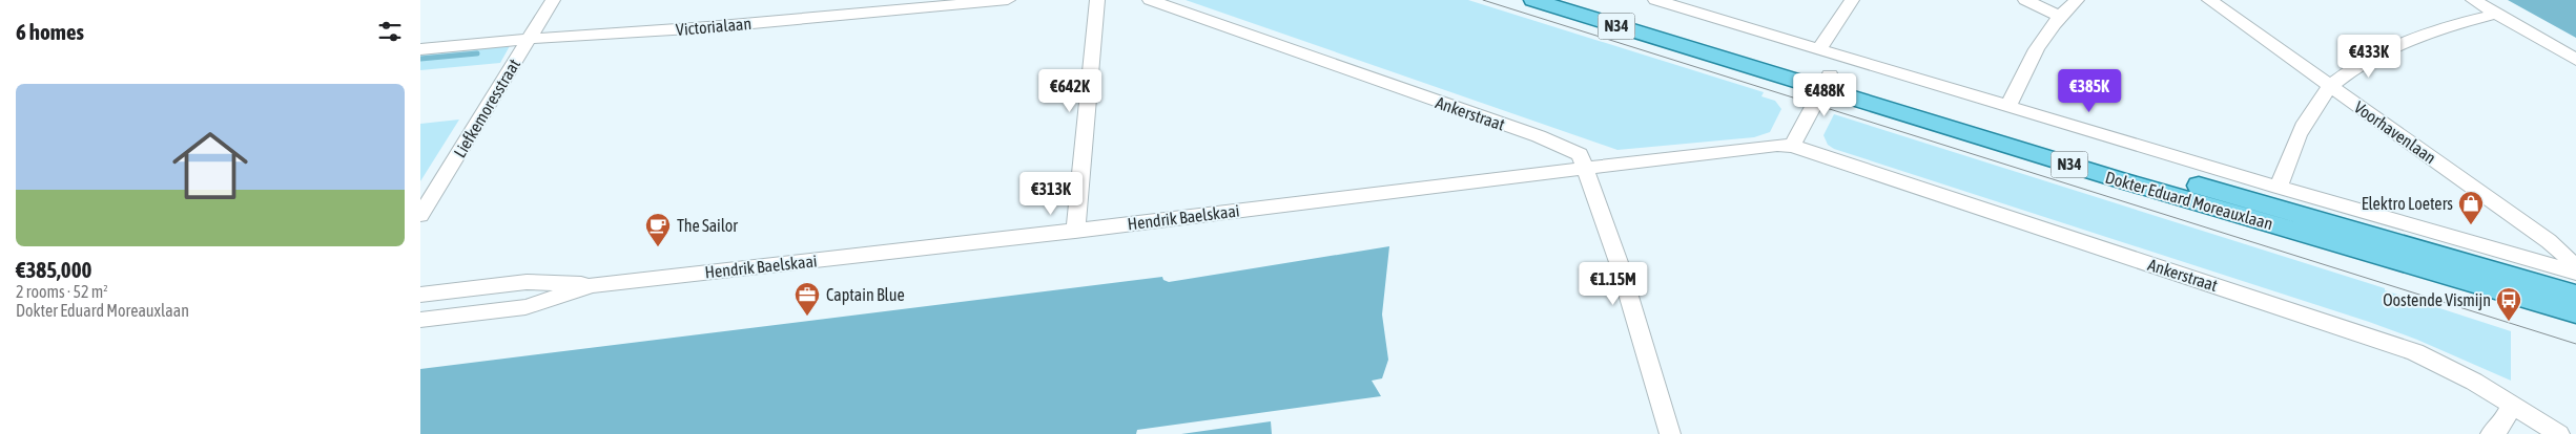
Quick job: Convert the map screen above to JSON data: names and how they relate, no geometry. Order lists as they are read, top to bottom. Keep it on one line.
{"streets":{"main road":["N34","Dokter Eduard Moreauxlaan"],"street":["Victorialaan","Liefkemoresstraat","Ankerstraat","Voorhavenlaan","Hendrik Baelskaai"]},"crossings":[["Victorialaan","Liefkemoresstraat"],["Ankerstraat","Hendrik Baelskaai"]],"places":{"shop":["Elektro Loeters"],"cafe":["The Sailor"],"office":["Captain Blue"],"bus stop":["Oostende Vismijn"]},"page":{"heading":"6 homes","price":["€433K","€642K","€385K","€488K","€313K","€1.15M"],"list":[{"name":"€385,000","note":"2 rooms · 52 m² · Dokter Eduard Moreauxlaan"}]}}
